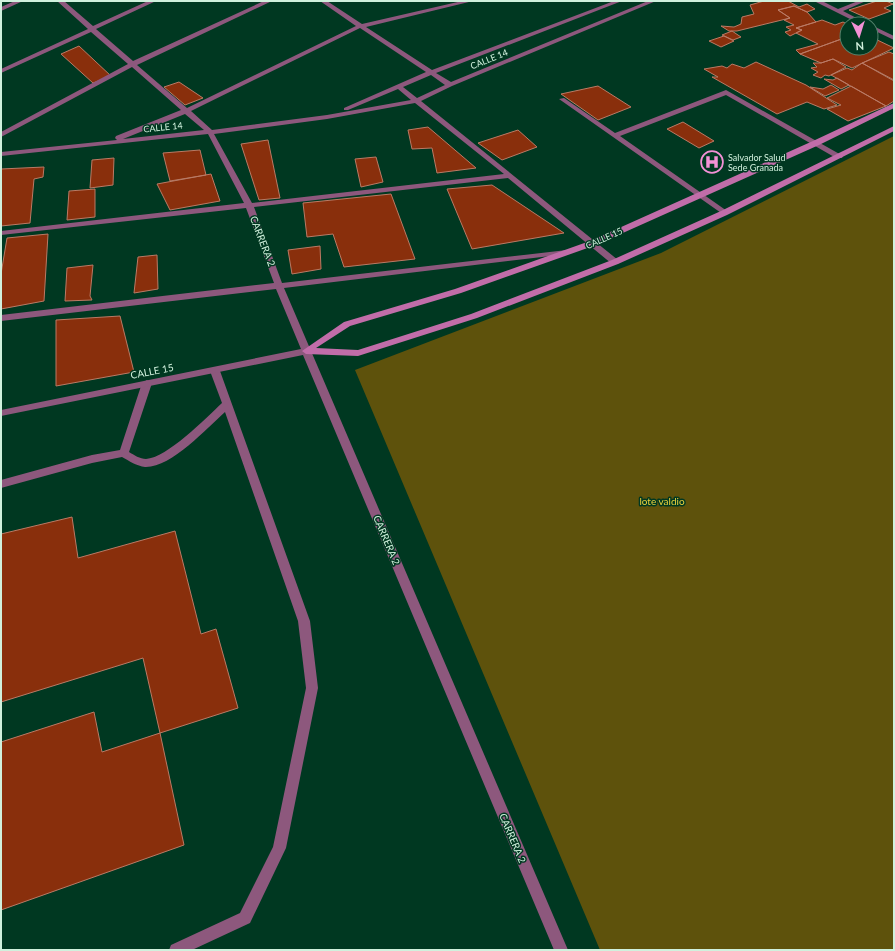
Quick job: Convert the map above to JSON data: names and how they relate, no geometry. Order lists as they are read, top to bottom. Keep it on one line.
{"streets":{"street":["CALLE 14","CALLE 15","CARRERA 2"]},"crossings":[["CALLE 14","CARRERA 2"],["CALLE 15","CARRERA 2"]],"parks":["lote valdio"],"places":{"hospital":["Salvador Salud Sede Granada"]},"north":"bottom"}
